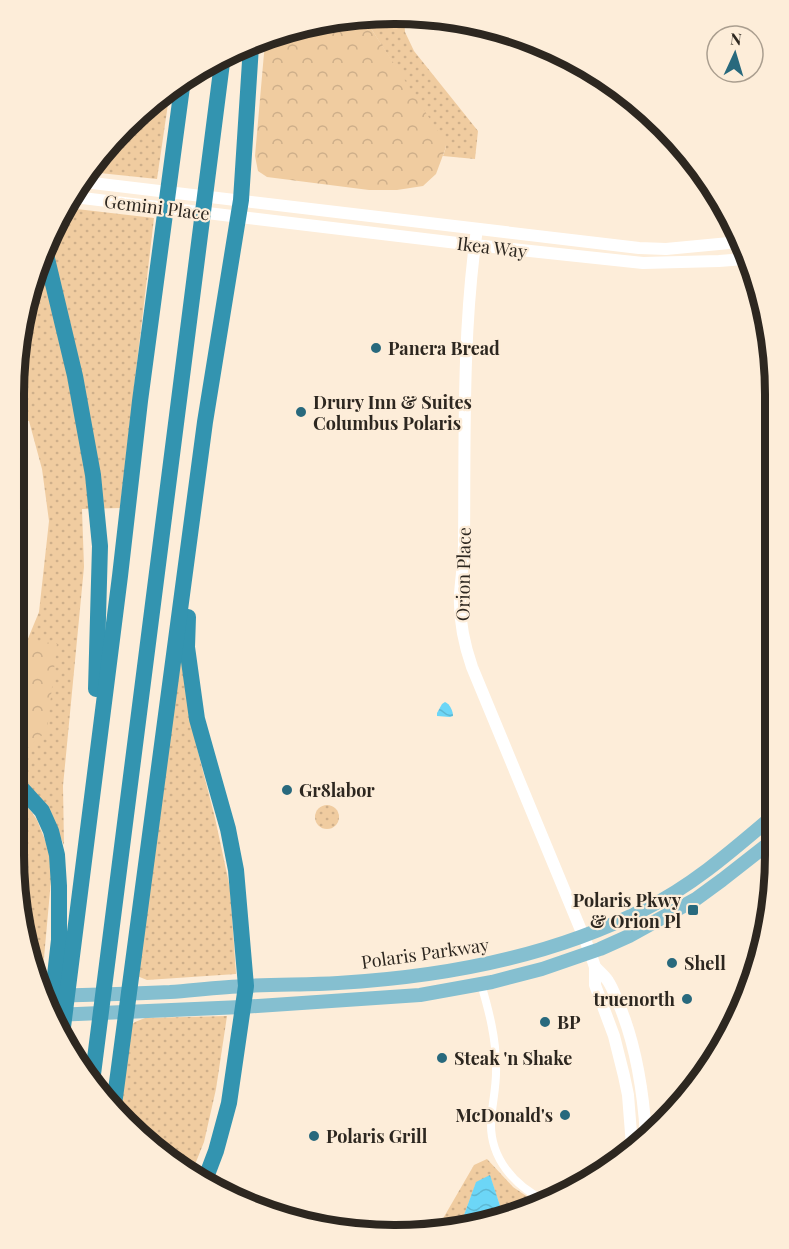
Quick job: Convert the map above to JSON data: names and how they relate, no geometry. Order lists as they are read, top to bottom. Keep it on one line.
{"streets":{"main road":["Gemini Place","Ikea Way","Orion Place","Polaris Parkway"]},"crossings":[["Gemini Place","Ikea Way"],["Ikea Way","Orion Place"],["Orion Place","Polaris Parkway"]],"places":{"other":["Panera Bread","Drury Inn & Suites Columbus Polaris","Gr8labor","Shell","truenorth","BP","Steak 'n Shake","McDonald's","Polaris Grill"],"transit":["Polaris Pkwy & Orion Pl"]},"north":"top"}
